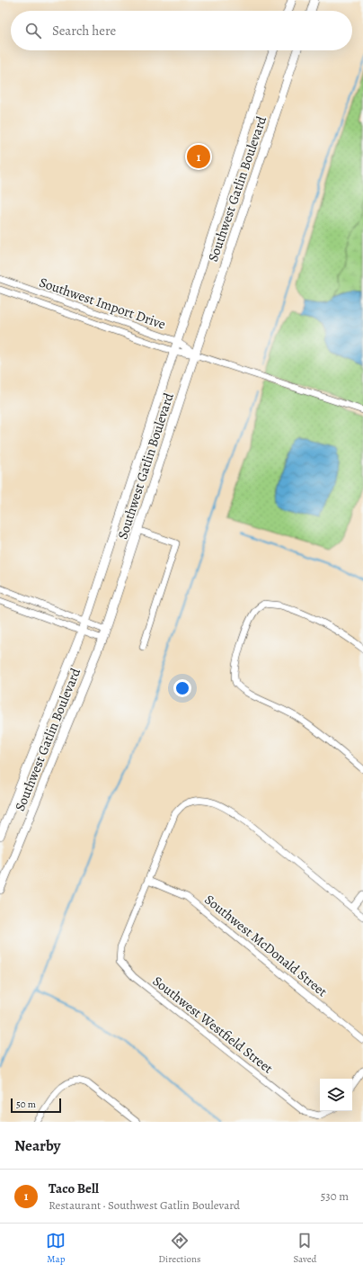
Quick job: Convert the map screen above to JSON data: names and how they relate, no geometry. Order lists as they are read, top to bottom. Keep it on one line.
{"streets":{"main road":["Southwest Gatlin Boulevard"],"street":["Southwest Import Drive","Southwest McDonald Street","Southwest Westfield Street"]},"crossings":[["Southwest Gatlin Boulevard","Southwest Import Drive"],["Southwest McDonald Street","Southwest Westfield Street"]],"scale_bar":"50 m","page":{"search":"Search here","pins":"1","scale":"50 m","heading":"Nearby","list":[{"mark":"1","name":"Taco Bell","note":"Restaurant · Southwest Gatlin Boulevard","value":"530 m"}],"nav":["Map","Directions","Saved"]}}
